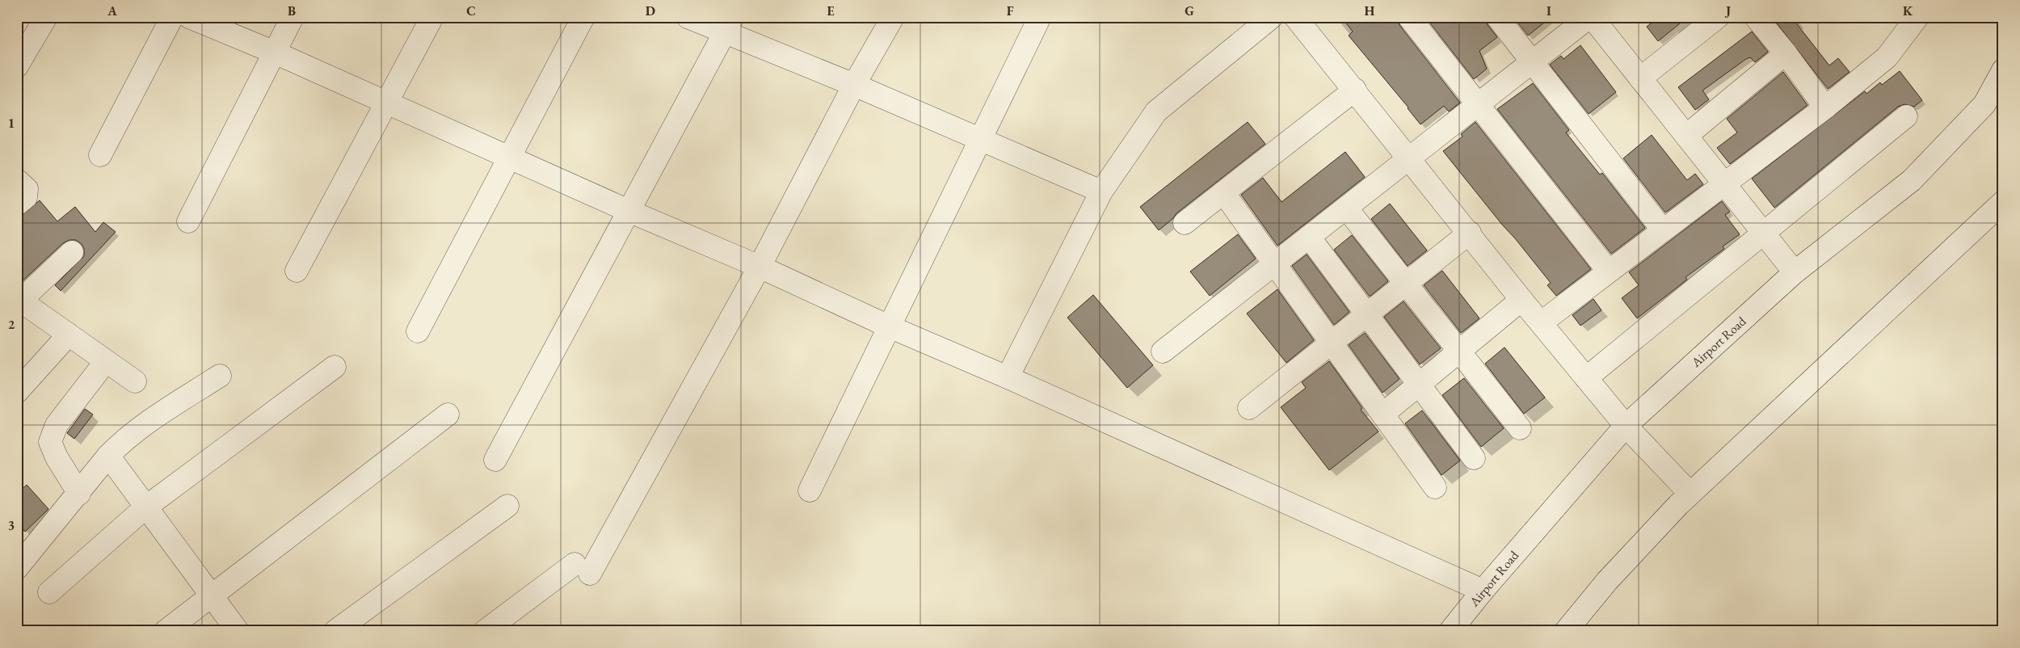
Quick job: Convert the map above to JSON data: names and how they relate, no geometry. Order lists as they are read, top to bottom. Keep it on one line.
{"streets":{"street":["Airport Road"]},"grid":{"columns":["A","B","C","D","E","F","G","H","I","J","K"],"rows":["1","2","3"]}}
